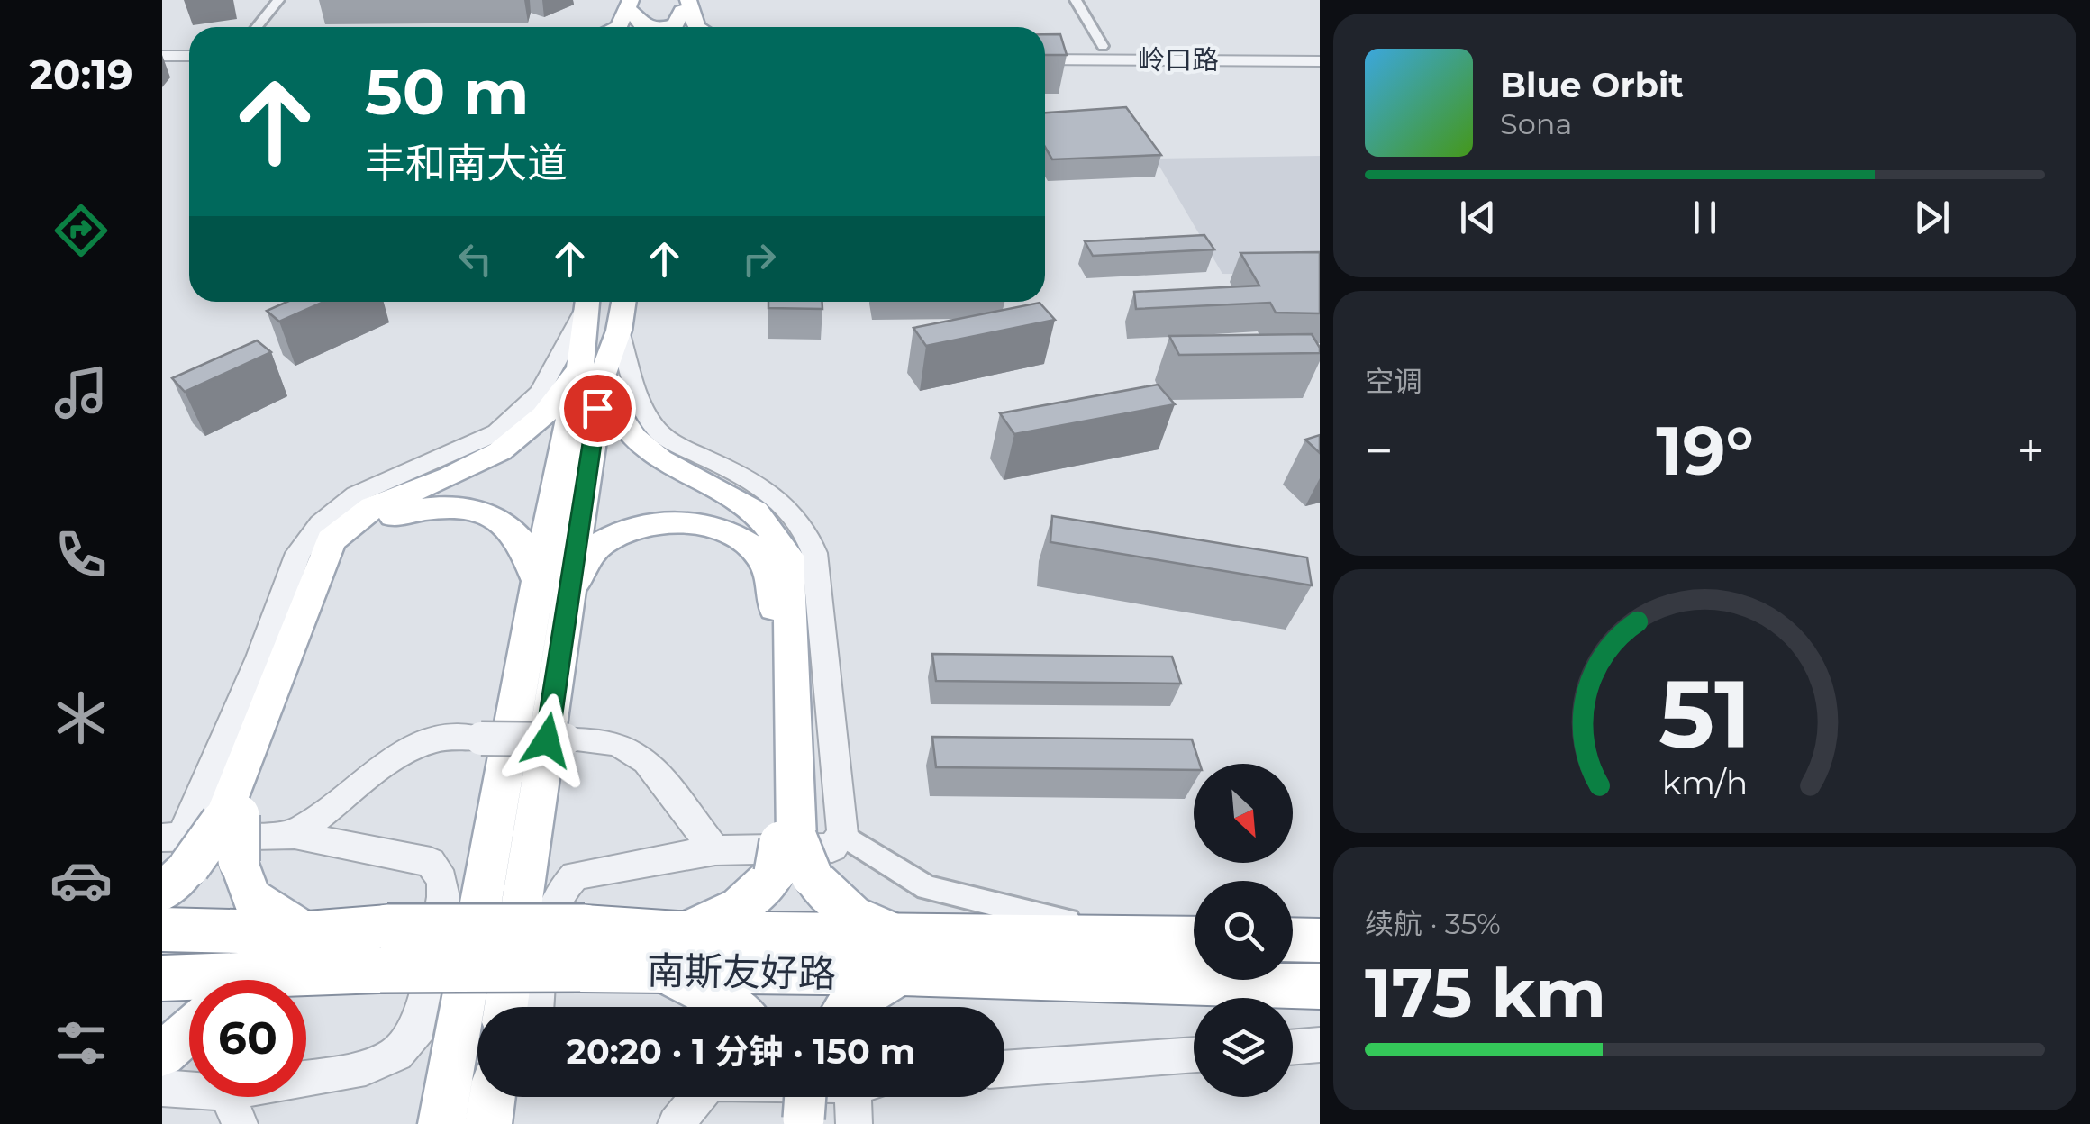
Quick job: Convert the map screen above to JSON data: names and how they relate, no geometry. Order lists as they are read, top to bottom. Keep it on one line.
{"streets":{"highway":["南斯友好路"],"street":["岭口路"]},"north":"bottom right","page":{"tabs":"20:19","turn":["50 m","丰和南大道"],"song":["Blue Orbit","Sona"],"tile":["空调",["续航 · 35%","175 km"]],"heat":["−","19°","+"],"limit":"60","trip":"20:20 · 1 分钟 · 150 m","gauge":["51","km/h"]}}
